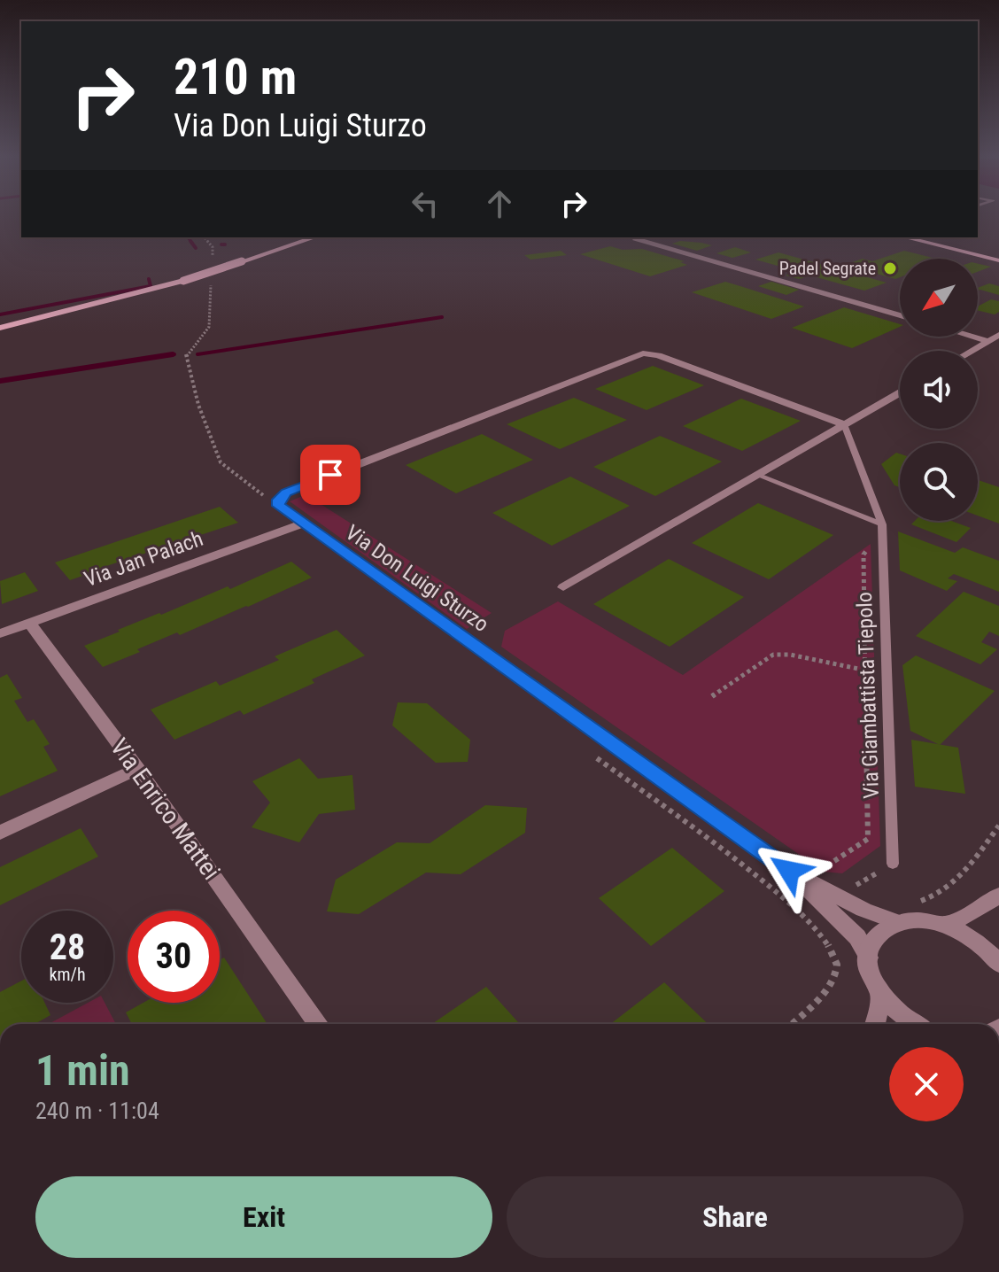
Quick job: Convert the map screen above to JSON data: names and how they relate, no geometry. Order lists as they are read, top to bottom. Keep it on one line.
{"streets":{"street":["Via Jan Palach","Via Don Luigi Sturzo","Via Enrico Mattei"],"lane":["Via Giambattista Tiepolo"]},"crossings":[["Via Jan Palach","Via Don Luigi Sturzo"],["Via Jan Palach","Via Enrico Mattei"]],"places":["Padel Segrate"],"north":"bottom left","page":{"turn":["210 m","Via Don Luigi Sturzo"],"speed":"28 km/h","limit":"30","heading":["1 min","240 m · 11:04"],"buttons":["Exit","Share"]}}
